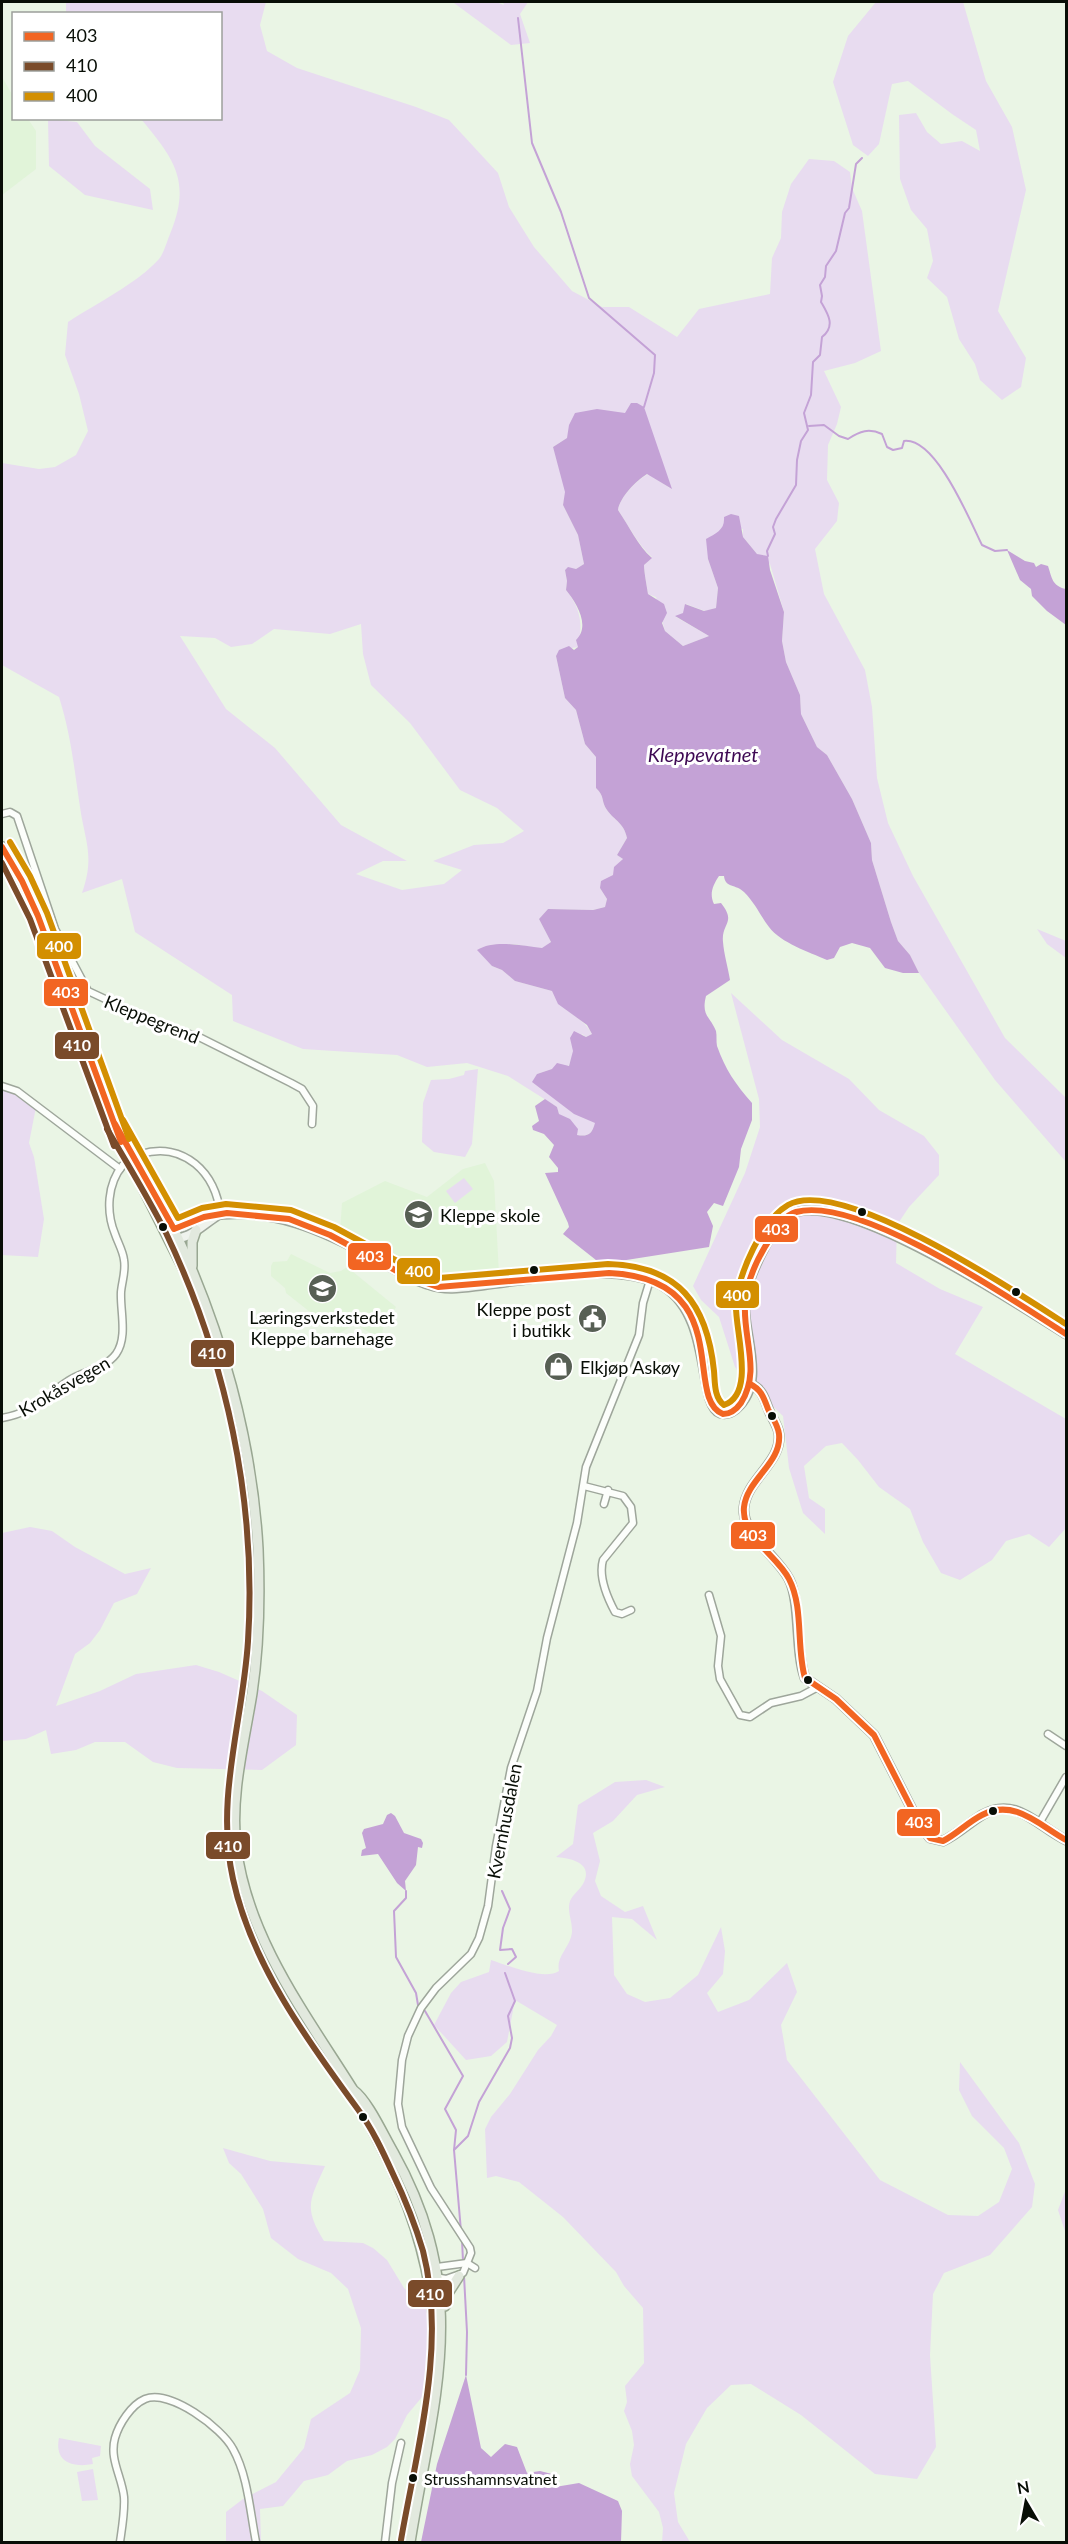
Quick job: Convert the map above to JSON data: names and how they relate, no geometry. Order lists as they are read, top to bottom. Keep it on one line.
{"streets":{"street":["Kleppegrend","Krokåsvegen","Kvernhusdalen"]},"water":["Kleppevatnet"],"places":{"school or university":["Kleppe skole","Læringsverkstedet Kleppe barnehage"],"public building":["Kleppe post i butikk"],"shop":["Elkjøp Askøy"],"other":["Strusshamnsvatnet"]},"lines":["transit line 400","transit line 403","transit line 410"],"legend":["403","410","400"],"north":"top"}
